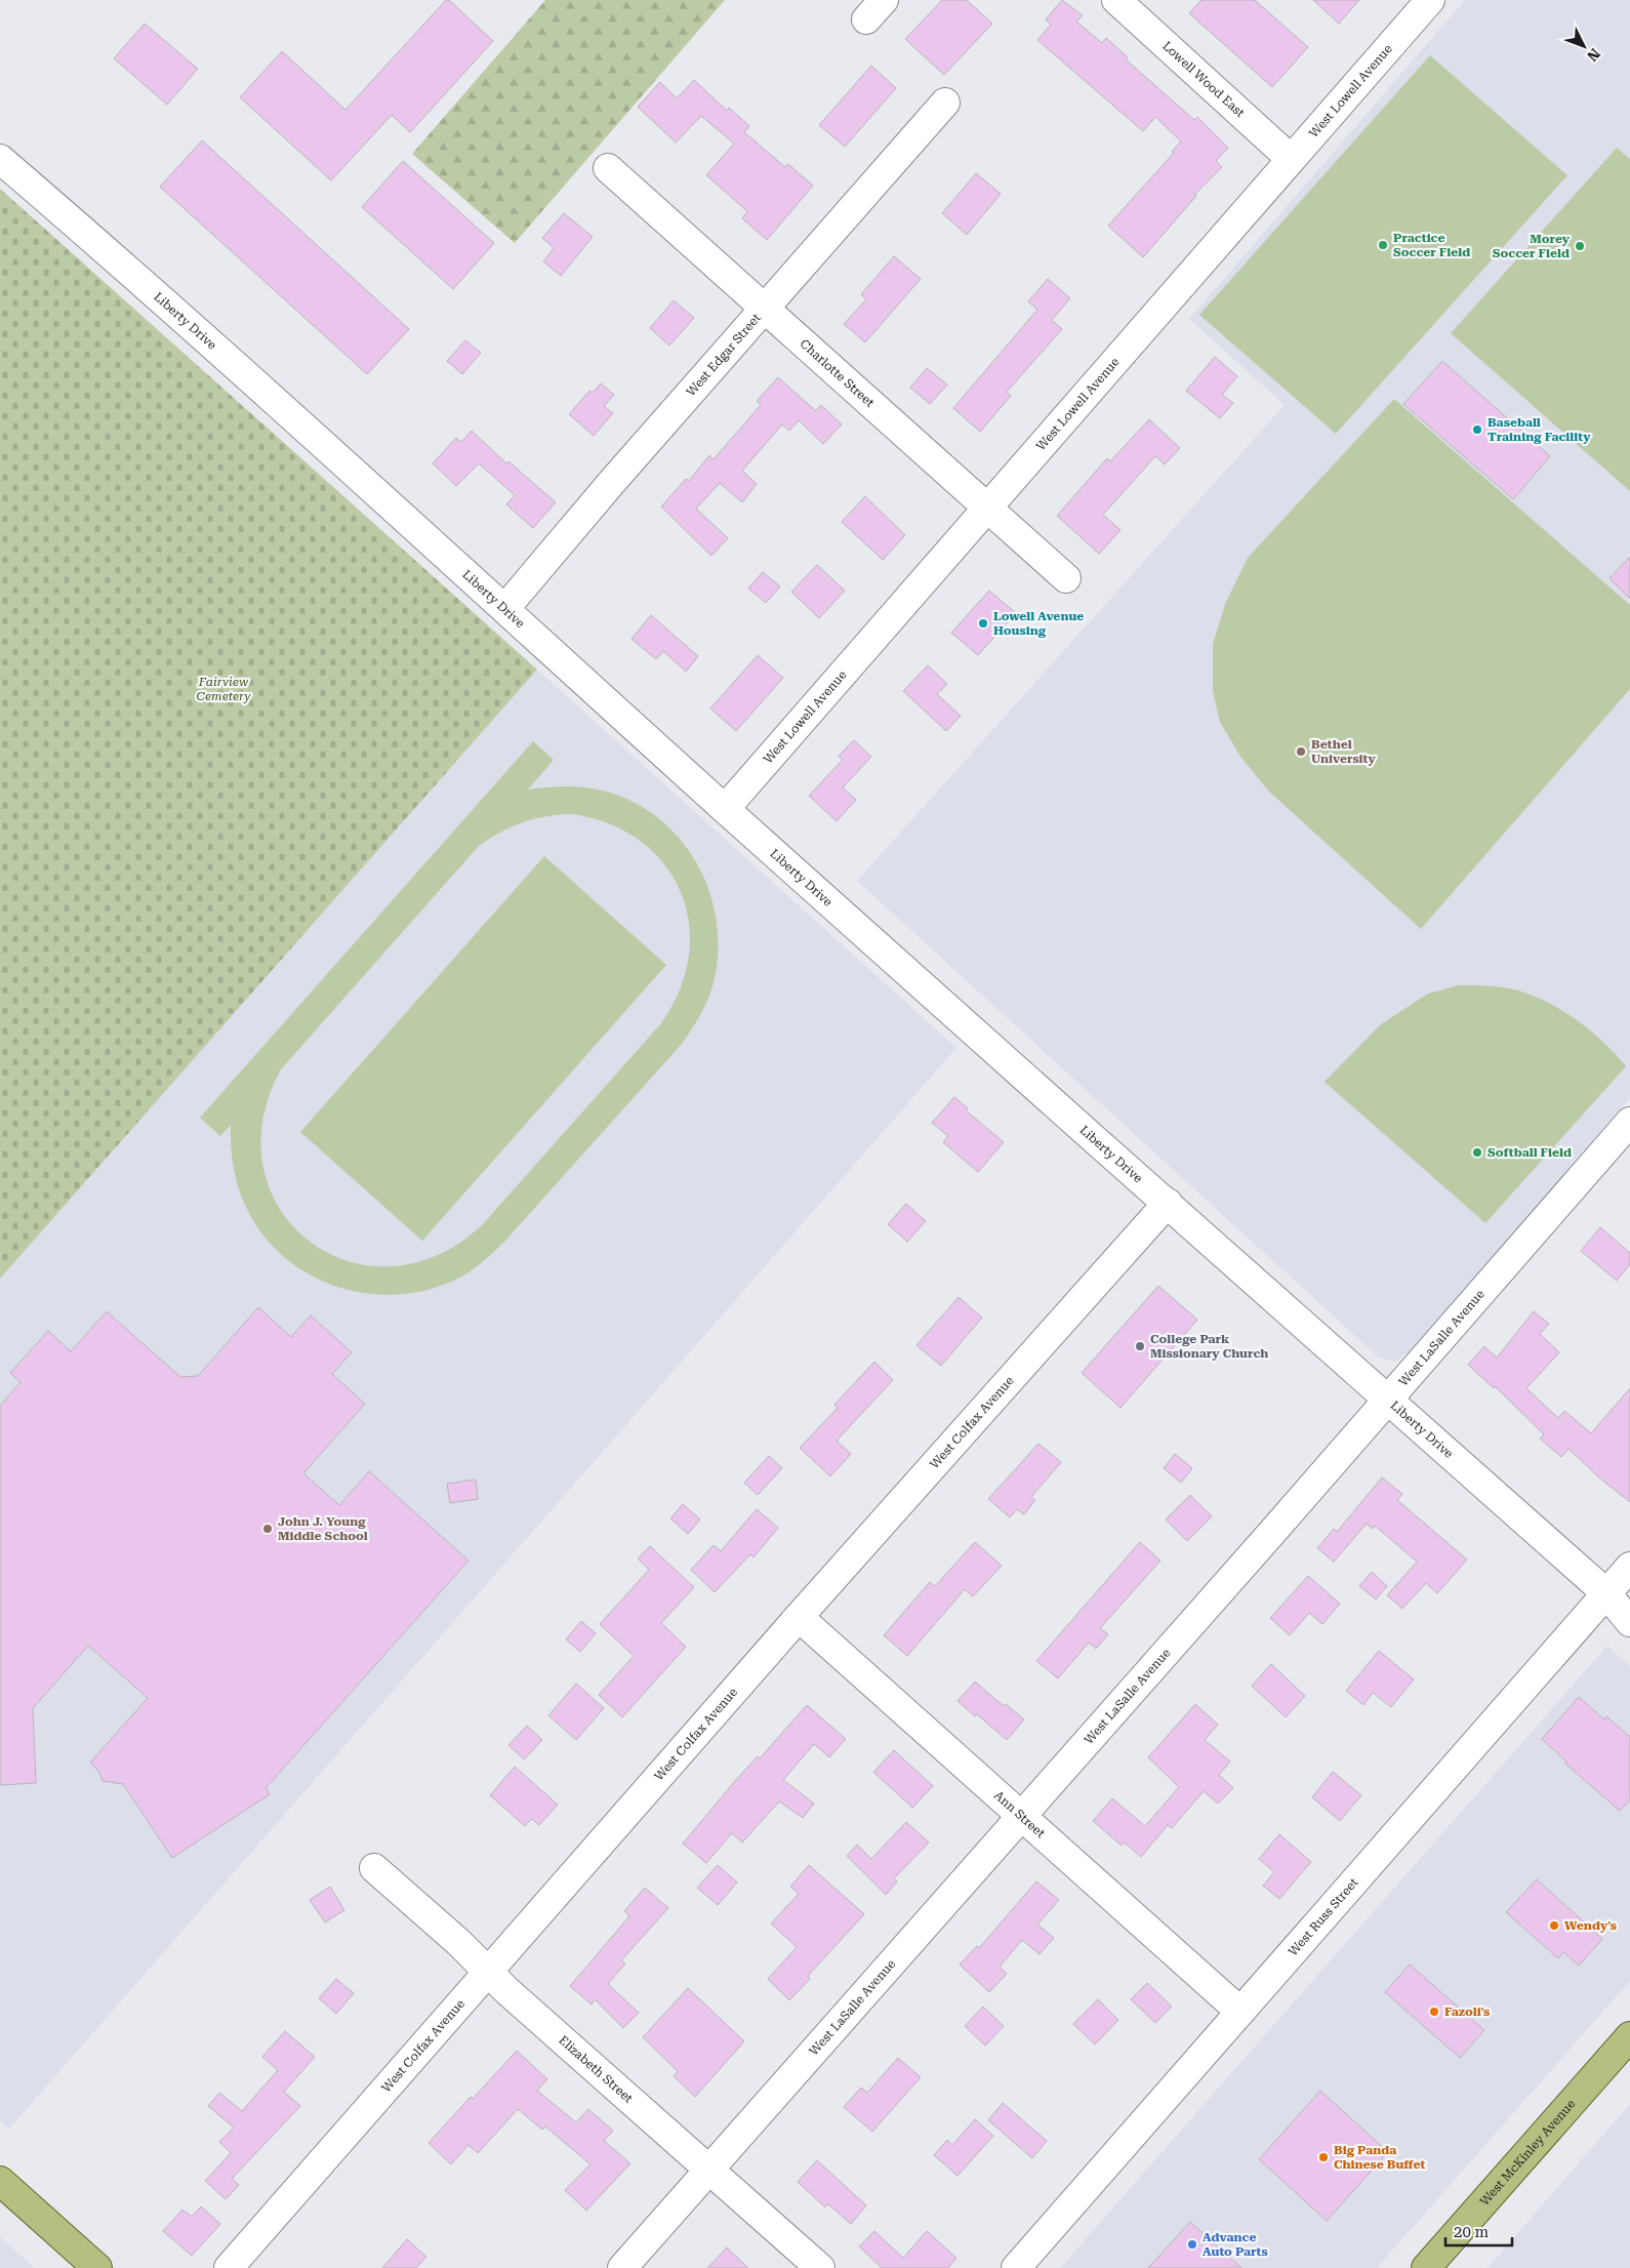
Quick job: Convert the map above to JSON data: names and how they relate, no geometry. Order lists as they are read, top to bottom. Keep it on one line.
{"streets":{"main road":["West McKinley Avenue"],"street":["Lowell Wood East","West Lowell Avenue","Liberty Drive","West Edgar Street","Charlotte Street","West LaSalle Avenue","West Colfax Avenue","Ann Street","West Russ Street","Elizabeth Street"]},"crossings":[["Lowell Wood East","West Lowell Avenue"],["West Lowell Avenue","Liberty Drive"],["West Lowell Avenue","Charlotte Street"],["Liberty Drive","West Edgar Street"],["Liberty Drive","West LaSalle Avenue"],["Liberty Drive","West Colfax Avenue"],["Liberty Drive","West Russ Street"],["West Edgar Street","Charlotte Street"],["West LaSalle Avenue","Ann Street"],["West LaSalle Avenue","Elizabeth Street"],["West Colfax Avenue","Ann Street"],["West Colfax Avenue","Elizabeth Street"],["Ann Street","West Russ Street"]],"parks":["Fairview Cemetery"],"places":["Practice Soccer Field","Morey Soccer Field","Baseball Training Facility","Lowell Avenue Housing","Bethel University","Softball Field","College Park Missionary Church","John J. Young Middle School","Wendy's","Fazoli's","Big Panda Chinese Buffet","Advance Auto Parts"],"scale_bar":"20 m","north":"bottom right"}
